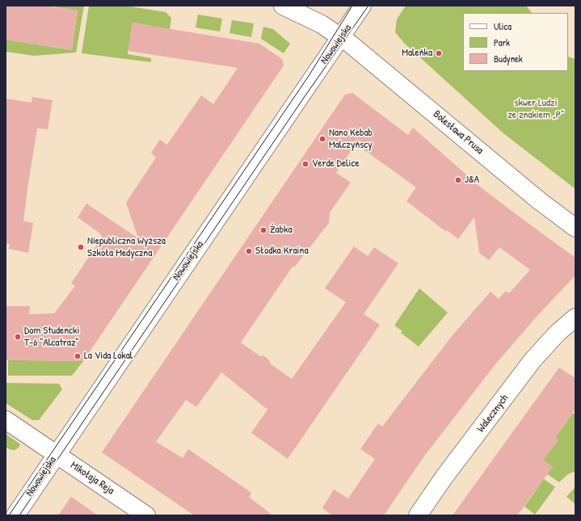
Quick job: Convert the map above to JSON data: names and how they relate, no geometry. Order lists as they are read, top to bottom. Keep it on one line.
{"streets":{"street":["Nowowiejska","Bolesława Prusa","Walecznych","Mikołaja Reja"]},"crossings":[["Nowowiejska","Bolesława Prusa"],["Nowowiejska","Mikołaja Reja"]],"parks":["skwer Ludzi ze znakiem „P”"],"places":["Maleńka","Nano Kebab Malczyńscy","Verde Delice","J&A","Żabka","Niepubliczna Wyższa Szkoła Medyczna","Słodka Kraina","Dom Studencki T-6 \"Alcatraz\"","La Vida Lokal"],"legend":["Ulica","Park","Budynek"]}
